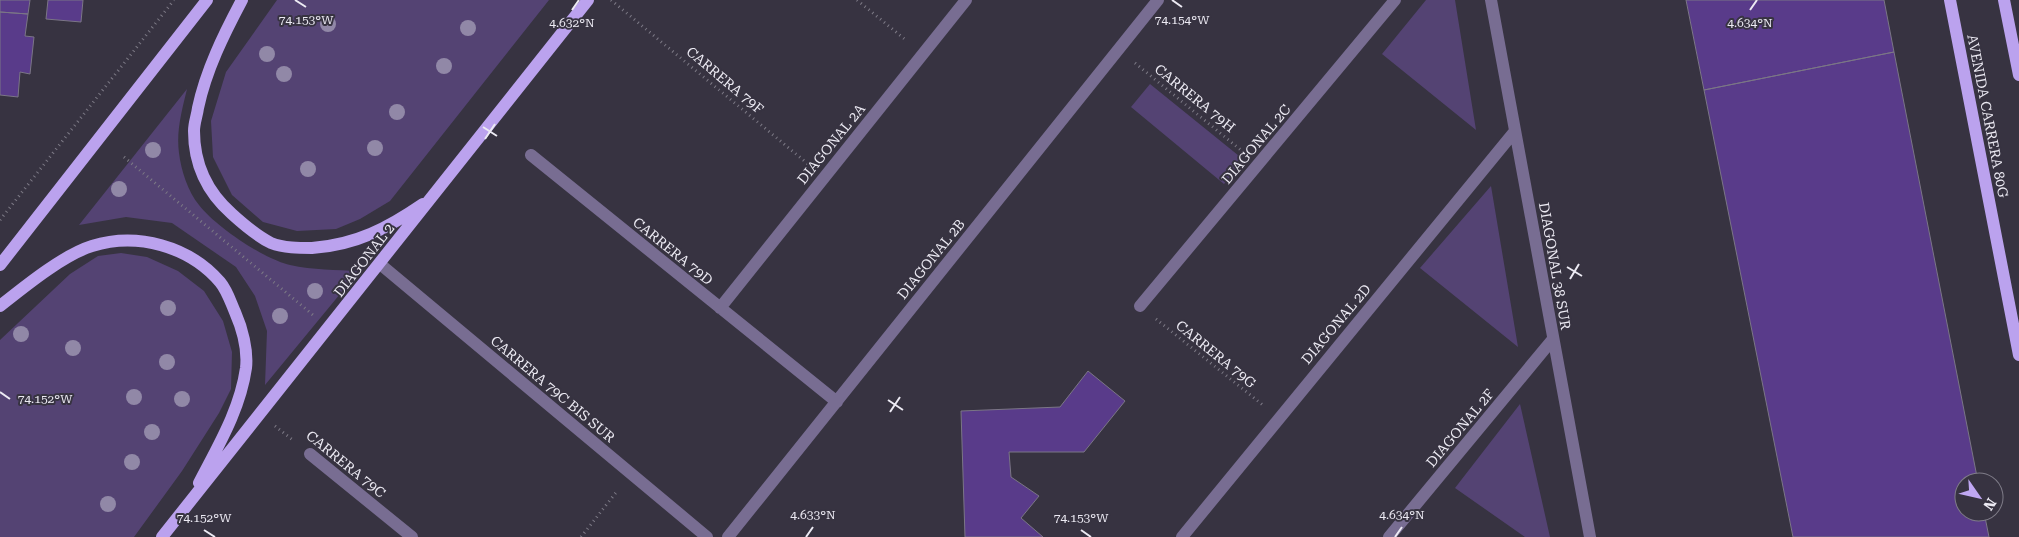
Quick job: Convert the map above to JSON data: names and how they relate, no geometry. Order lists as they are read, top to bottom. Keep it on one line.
{"streets":{"main road":["AVENIDA CARRERA 80G","DIAGONAL 2"],"street":["DIAGONAL 2A","DIAGONAL 2C","CARRERA 79D","DIAGONAL 2B","DIAGONAL 38 SUR","DIAGONAL 2D","CARRERA 79C BIS SUR","DIAGONAL 2F","CARRERA 79C"],"path":["CARRERA 79F","CARRERA 79H","CARRERA 79G"]},"crossings":[["CARRERA 79F","DIAGONAL 2A"],["CARRERA 79H","DIAGONAL 2C"],["CARRERA 79H","DIAGONAL 2B"],["DIAGONAL 2A","CARRERA 79D"],["DIAGONAL 2C","CARRERA 79G"],["CARRERA 79D","DIAGONAL 2B"],["DIAGONAL 2","CARRERA 79C BIS SUR"],["DIAGONAL 2","CARRERA 79C"],["DIAGONAL 38 SUR","DIAGONAL 2D"],["DIAGONAL 38 SUR","DIAGONAL 2F"],["DIAGONAL 2D","CARRERA 79G"]],"north":"bottom right","coordinates":["74.153°W","74.154°W","4.632°N","4.634°N","74.152°W","4.633°N"]}
